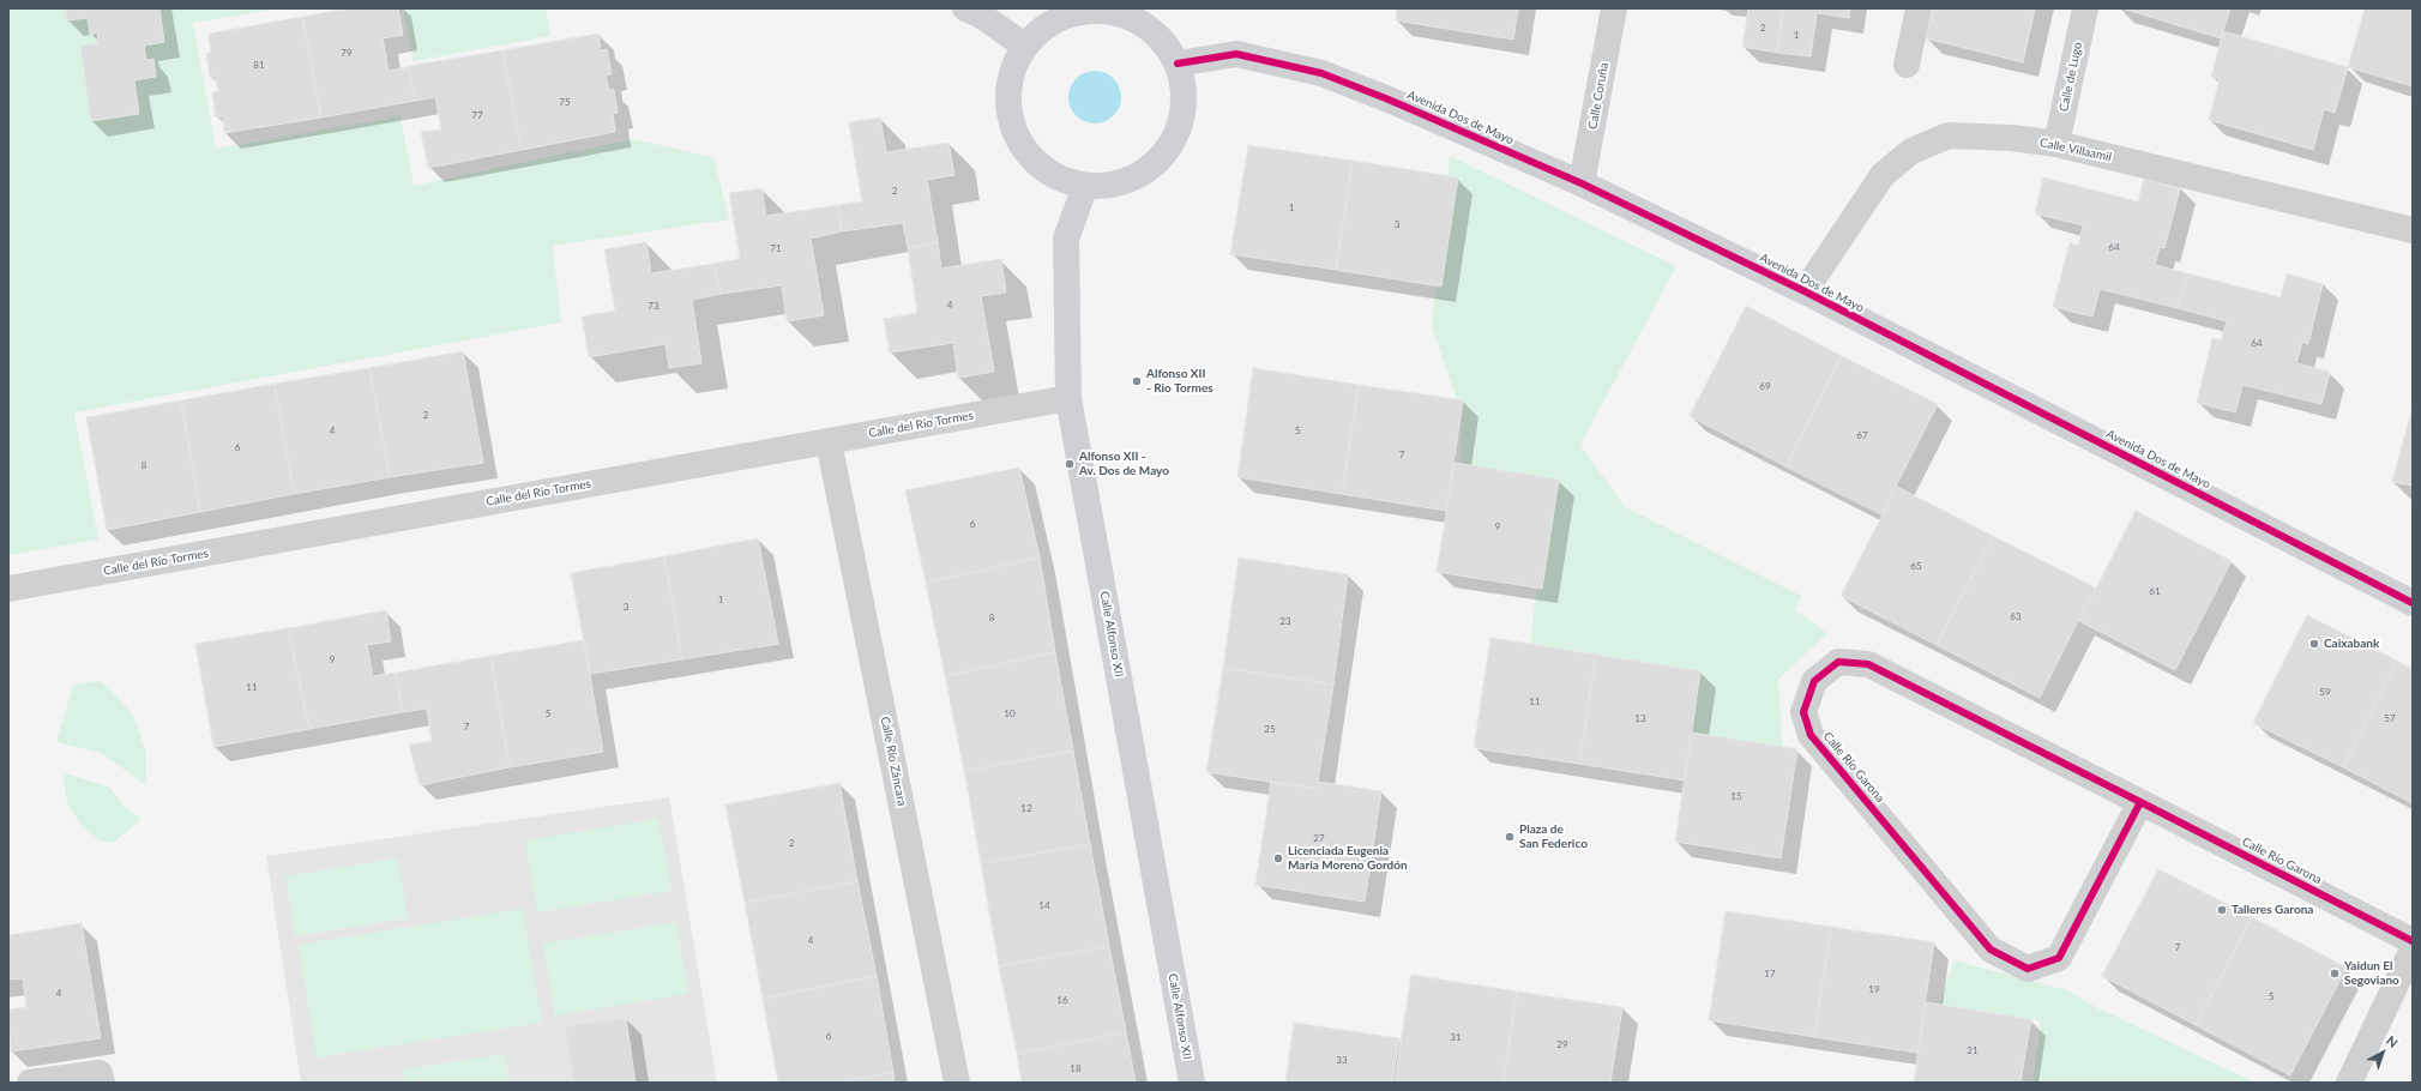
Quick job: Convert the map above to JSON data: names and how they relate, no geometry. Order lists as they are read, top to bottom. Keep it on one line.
{"streets":{"street":["Calle de Lugo","Calle Coruña","Avenida Dos de Mayo","Calle Villaamil","Calle del Río Tormes","Calle Alfonso XII","Calle Río Záncara","Calle Río Garona"]},"crossings":[["Calle de Lugo","Calle Villaamil"],["Calle Coruña","Avenida Dos de Mayo"],["Avenida Dos de Mayo","Calle Villaamil"],["Calle del Río Tormes","Calle Alfonso XII"],["Calle del Río Tormes","Calle Río Záncara"]],"places":["Alfonso XII - Rio Tormes","Alfonso XII - Av. Dos de Mayo","Caixabank","Plaza de San Federico","Licenciada Eugenia Maria Moreno Gordón","Talleres Garona","Yaidun El Segoviano"],"house_numbers":["2","1","79","81","75","77","2","1","3","64","71","4","73","64","69","2","4","5","67","6","7","8","6","9","65","61","1","3","63","8","23","9","11","59","11","5","10","13","57","7","25","15","12","27","2","14","4","7","17","19","4","5","16","6","31","29","21","33","18"],"north":"top right"}
